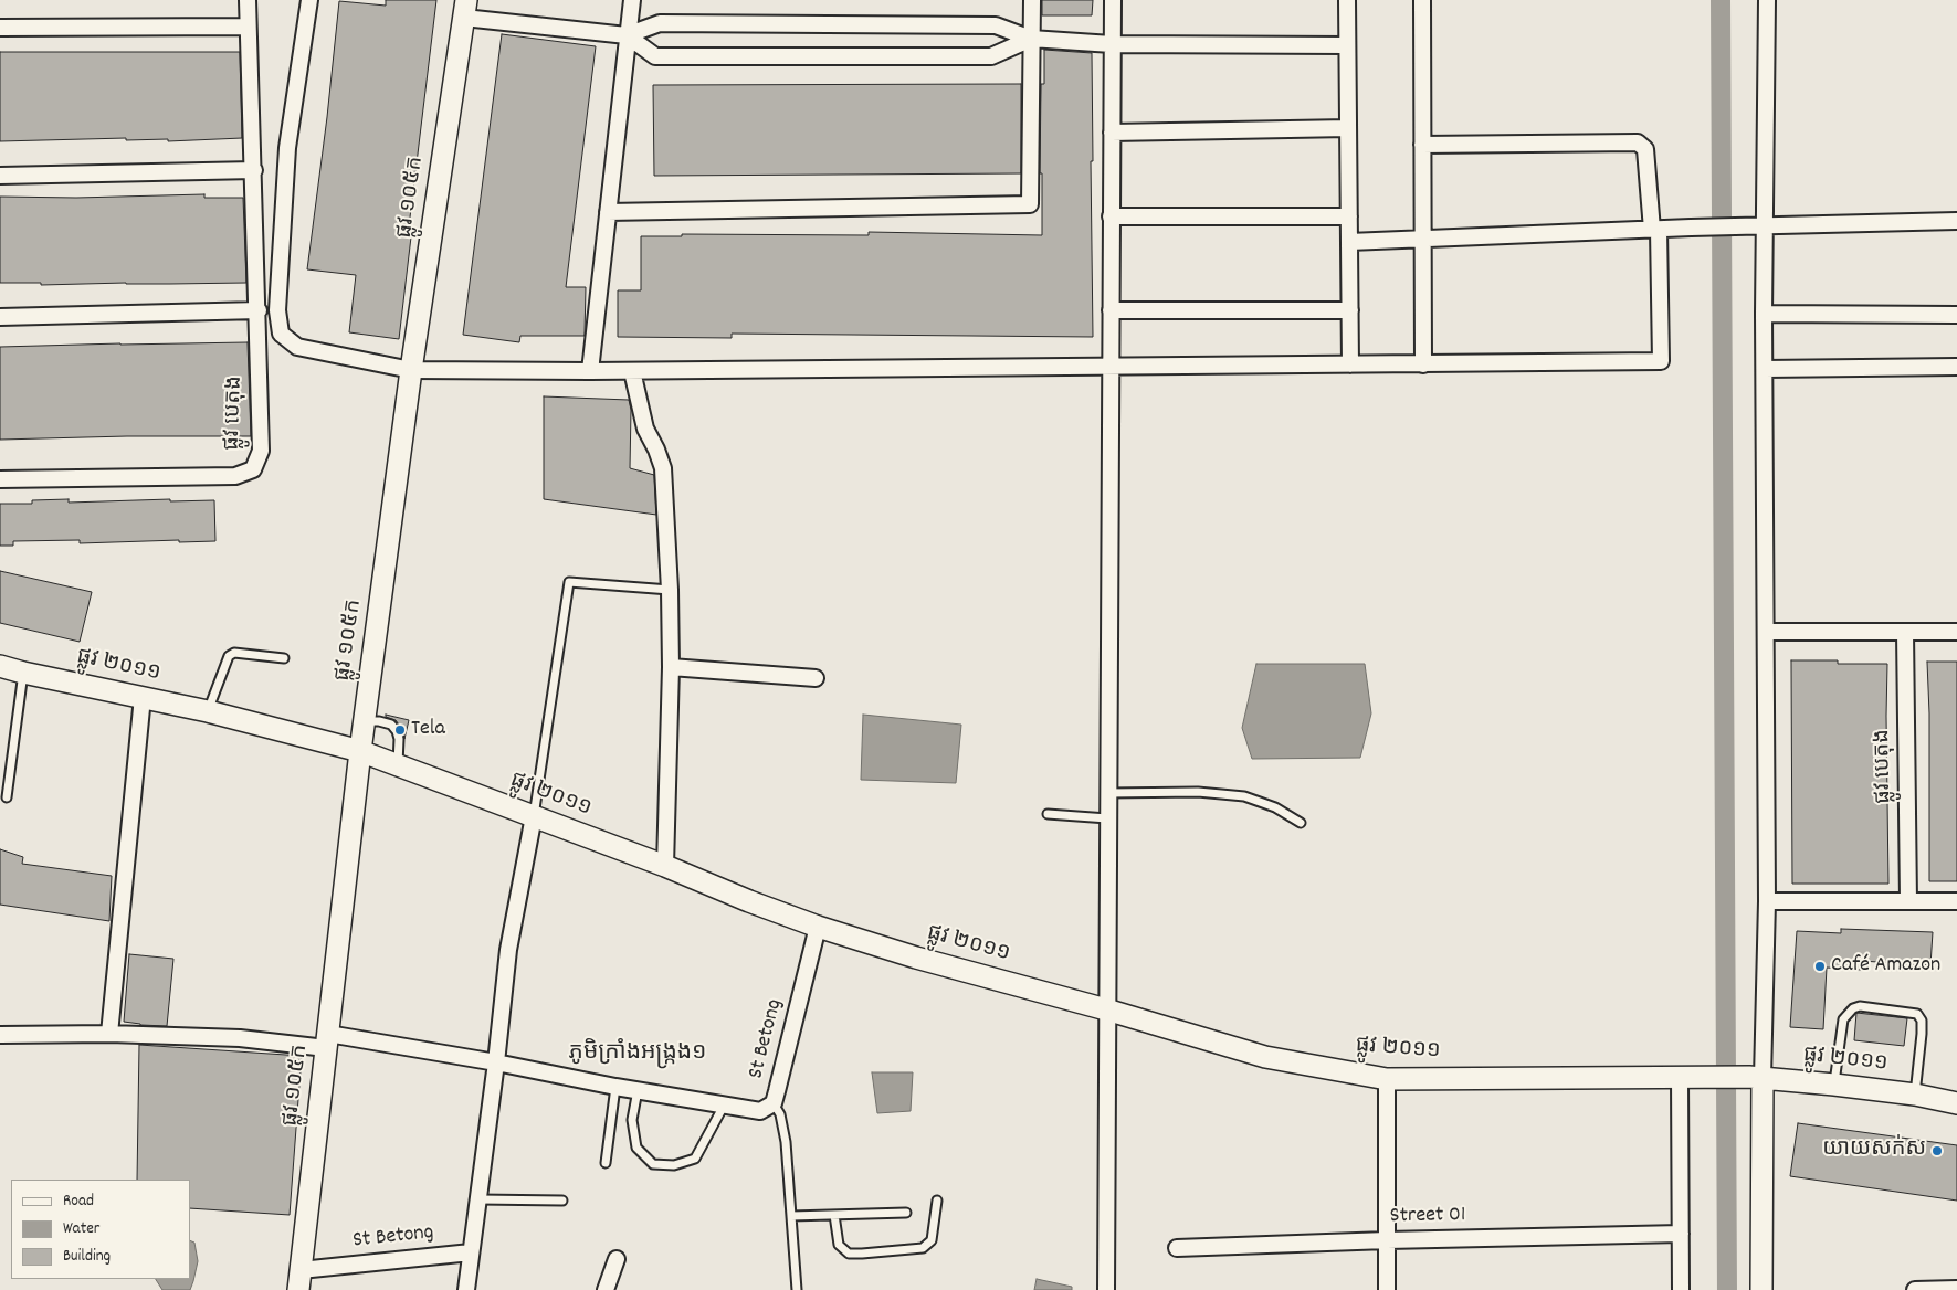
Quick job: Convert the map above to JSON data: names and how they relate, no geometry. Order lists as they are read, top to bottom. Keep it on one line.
{"streets":{"main road":["ផ្លូវ ១០៥ក","ផ្លូវ ២០១១"],"street":["ផ្លូវ បេតុង","St Betong","Street 01"]},"crossings":[["ផ្លូវ ១០៥ក","ផ្លូវ ២០១១"],["ផ្លូវ ១០៥ក","St Betong"],["ផ្លូវ ២០១១","St Betong"]],"districts":["ភូមិក្រាំងអង្រ្កង១"],"places":["Tela","Café Amazon","យាយសក់ស"],"legend":["Road","Water","Building"]}
